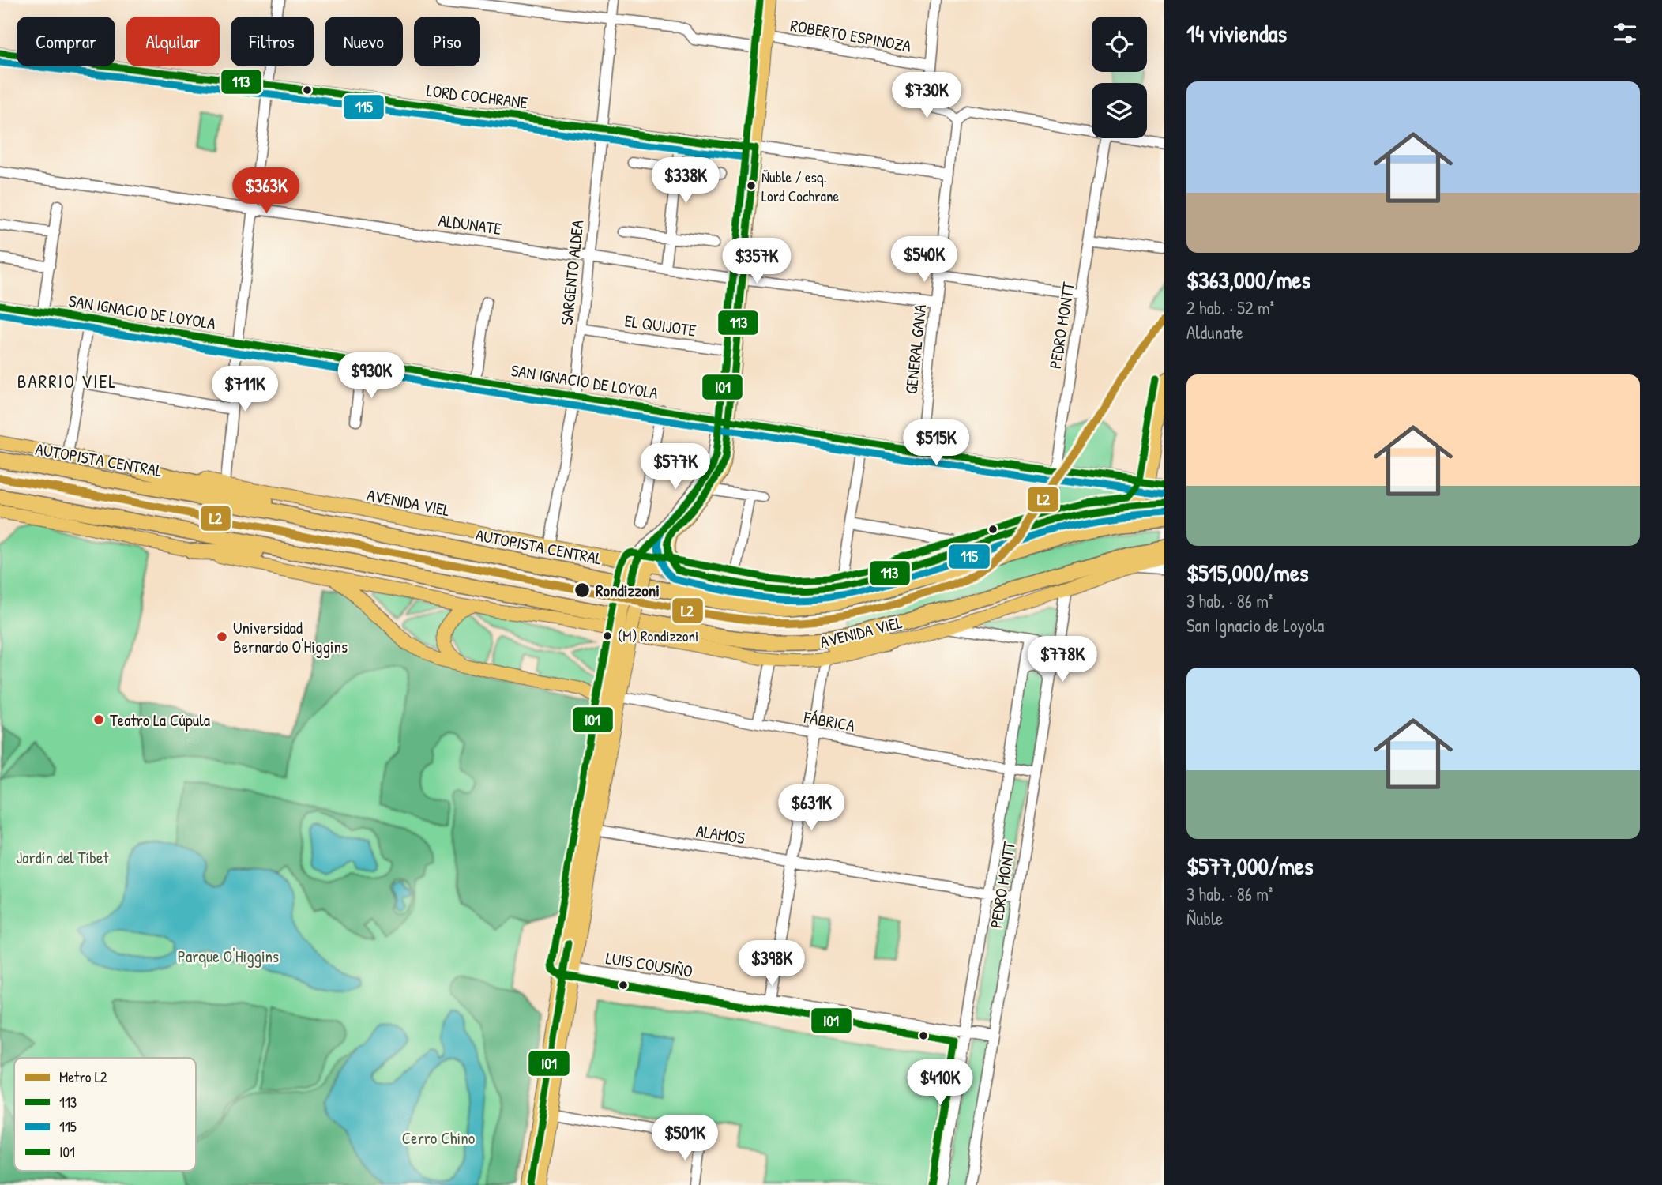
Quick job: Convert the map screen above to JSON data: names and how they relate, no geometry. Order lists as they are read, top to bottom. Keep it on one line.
{"streets":{"highway":["AUTOPISTA CENTRAL"],"main road":["AVENIDA VIEL"],"street":["ROBERTO ESPINOZA","LORD COCHRANE","ALDUNATE","SARGENTO ALDEA","SAN IGNACIO DE LOYOLA","EL QUIJOTE","PEDRO MONTT","GENERAL GANA","FÁBRICA","ALAMOS","LUIS COUSIÑO"]},"crossings":[["ROBERTO ESPINOZA","SARGENTO ALDEA"],["LORD COCHRANE","SARGENTO ALDEA"],["LORD COCHRANE","GENERAL GANA"],["ALDUNATE","SARGENTO ALDEA"],["ALDUNATE","GENERAL GANA"],["SARGENTO ALDEA","SAN IGNACIO DE LOYOLA"],["SARGENTO ALDEA","EL QUIJOTE"],["SARGENTO ALDEA","AVENIDA VIEL"],["SAN IGNACIO DE LOYOLA","PEDRO MONTT"],["SAN IGNACIO DE LOYOLA","GENERAL GANA"],["PEDRO MONTT","AVENIDA VIEL"],["PEDRO MONTT","FÁBRICA"],["PEDRO MONTT","ALAMOS"],["PEDRO MONTT","LUIS COUSIÑO"]],"districts":["BARRIO VIEL"],"parks":["Jardín del Tíbet","Parque O'Higgins","Cerro Chino"],"places":["Ñuble / esq. Lord Cochrane","Rondizzoni","(M) Rondizzoni","Universidad Bernardo O'Higgins","Teatro La Cúpula"],"lines":["transit line I01","transit line 113","transit line 115","metro line L2"],"legend":["Metro L2","113","115","I01"],"page":{"heading":"14 viviendas","chip":["Comprar","Alquilar","Filtros","Nuevo","Piso"],"list":[{"name":"$363,000/mes","note":"2 hab. · 52 m² · Aldunate"},{"name":"$515,000/mes","note":"3 hab. · 86 m² · San Ignacio de Loyola"},{"name":"$577,000/mes","note":"3 hab. · 86 m² · Ñuble"}],"price":["$730K","$338K","$363K","$540K","$357K","$930K","$711K","$515K","$577K","$778K","$631K","$398K","$410K","$501K"]}}
